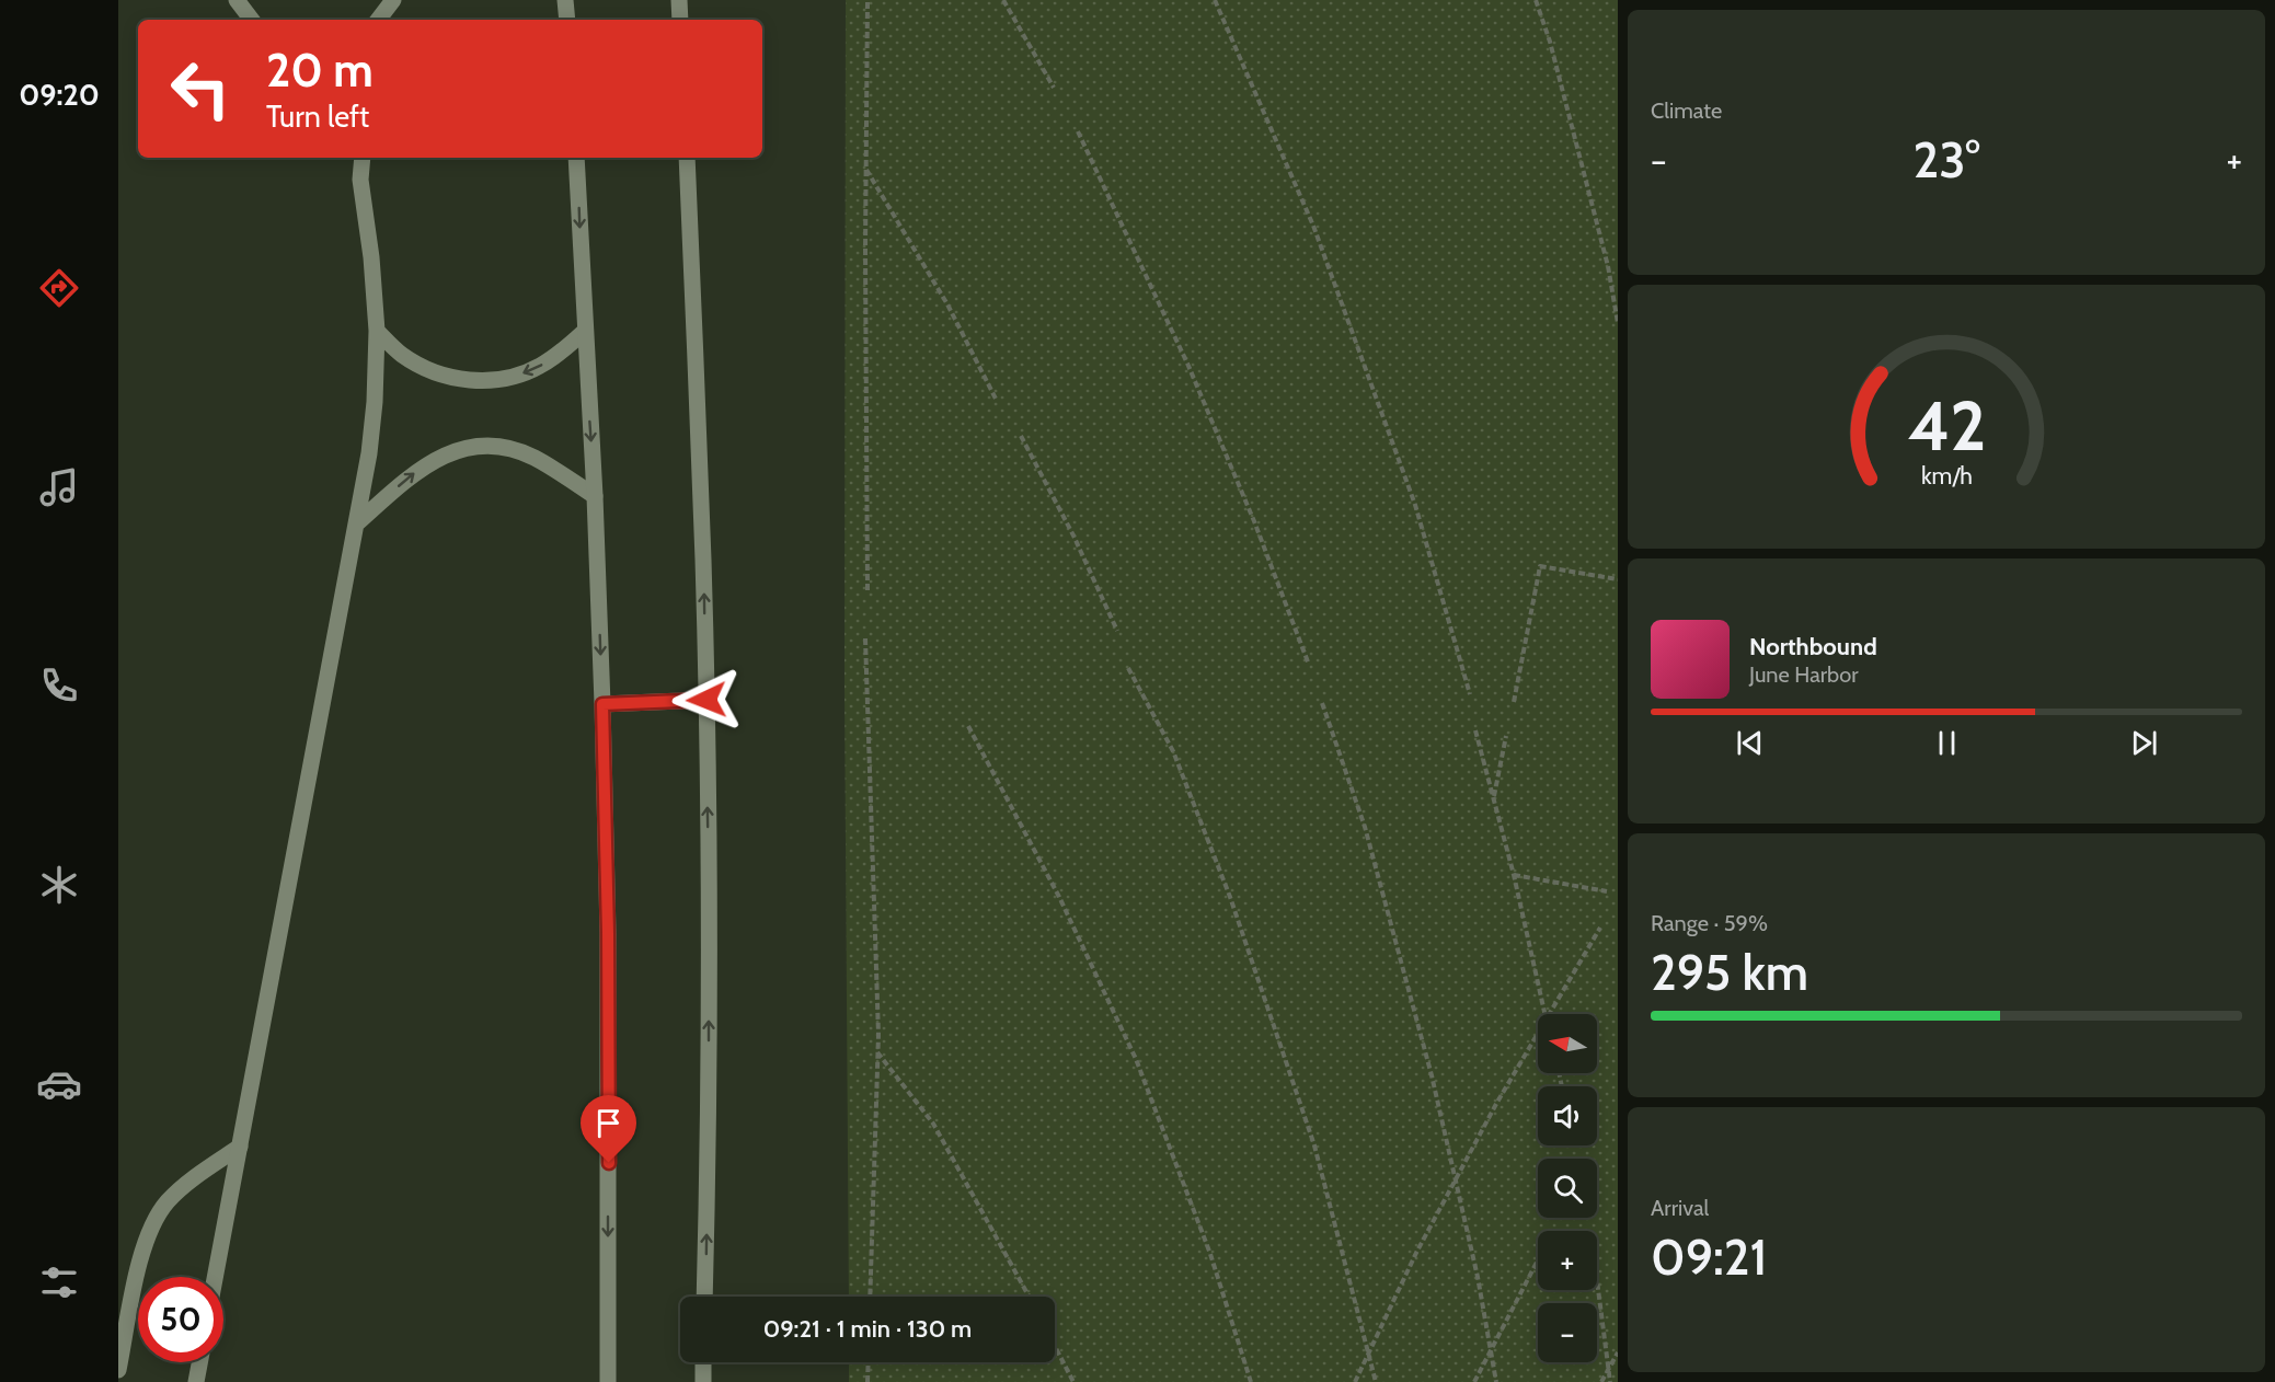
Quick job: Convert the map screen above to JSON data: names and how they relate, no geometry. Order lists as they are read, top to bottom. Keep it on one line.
{"north":"left","page":{"tabs":"09:20","tile":["Climate",["Range · 59%","295 km"],["Arrival","09:21"]],"turn":["20 m","Turn left"],"heat":["−","23°","+"],"song":["Northbound","June Harbor"],"map_buttons":["+","−"],"limit":"50","trip":"09:21 · 1 min · 130 m","gauge":["42","km/h"]}}
